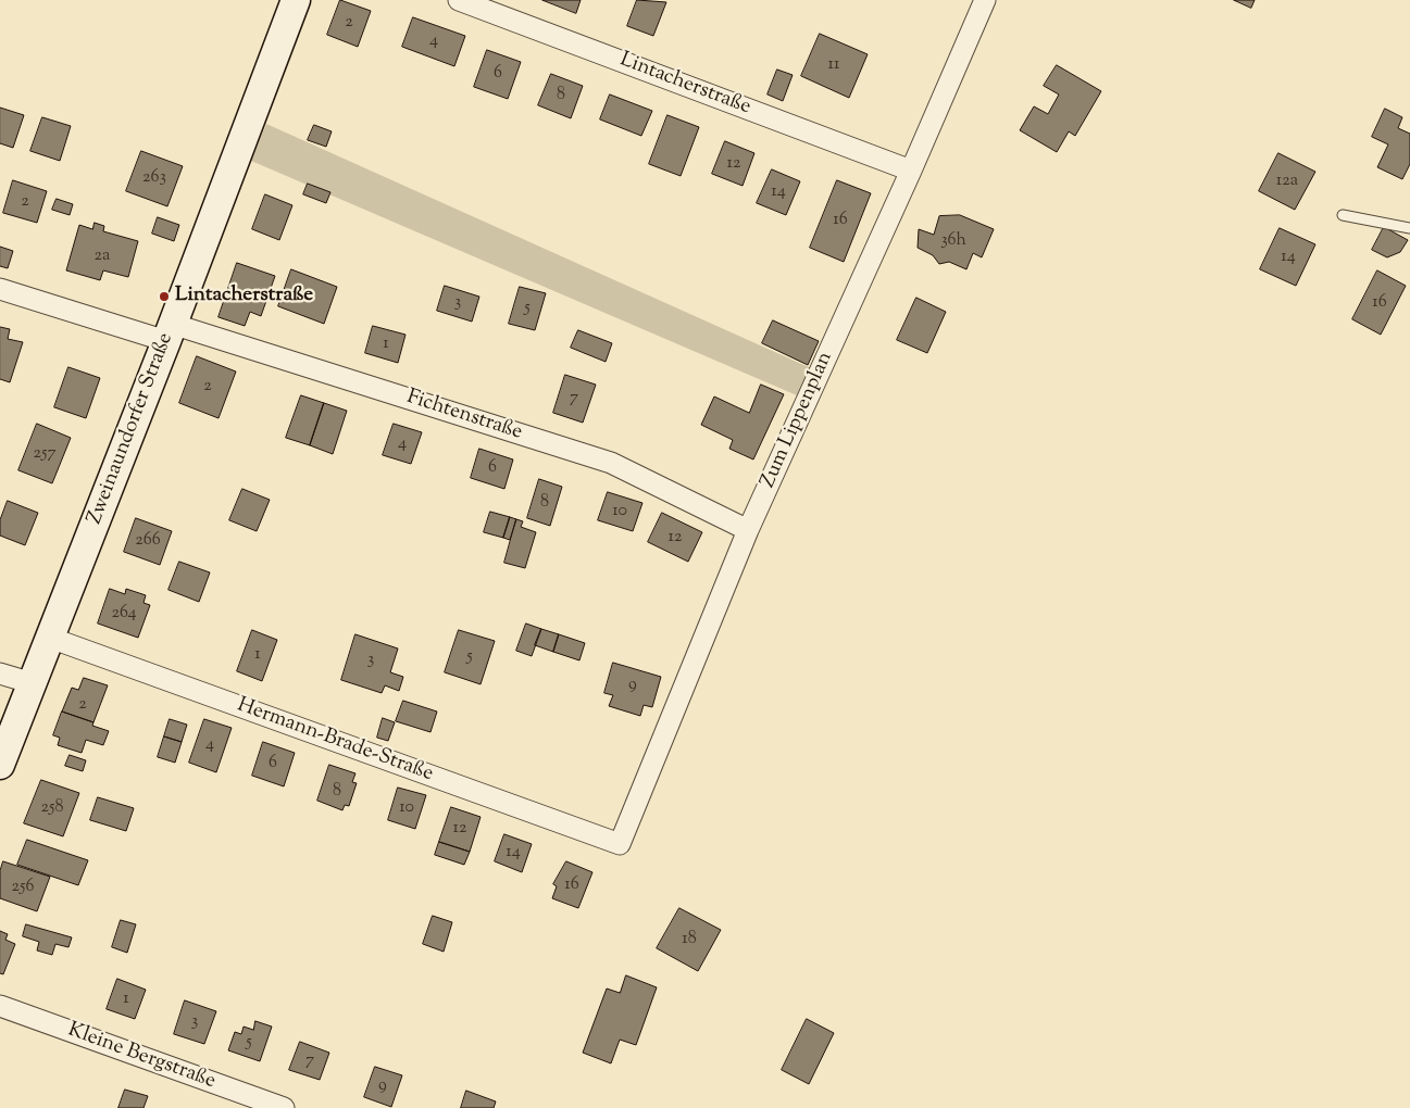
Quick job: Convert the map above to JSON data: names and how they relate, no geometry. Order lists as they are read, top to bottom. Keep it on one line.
{"streets":{"street":["Lintacherstraße","Fichtenstraße","Zum Lippenplan","Zweinaundorfer Straße","Hermann-Brade-Straße","Kleine Bergstraße"]},"crossings":[["Lintacherstraße","Zum Lippenplan"],["Fichtenstraße","Zum Lippenplan"],["Fichtenstraße","Zweinaundorfer Straße"],["Zum Lippenplan","Hermann-Brade-Straße"],["Zweinaundorfer Straße","Hermann-Brade-Straße"]],"places":["Lintacherstraße"],"house_numbers":["2","4","11","6","8","12","263","12a","14","2","16","36h","2a","14","3","16","5","1","2","7","4","257","6","8","10","12","266","264","1","5","3","9","2","4","6","8","258","10","12","14","16","256","18","1","3","5","7","9"]}
